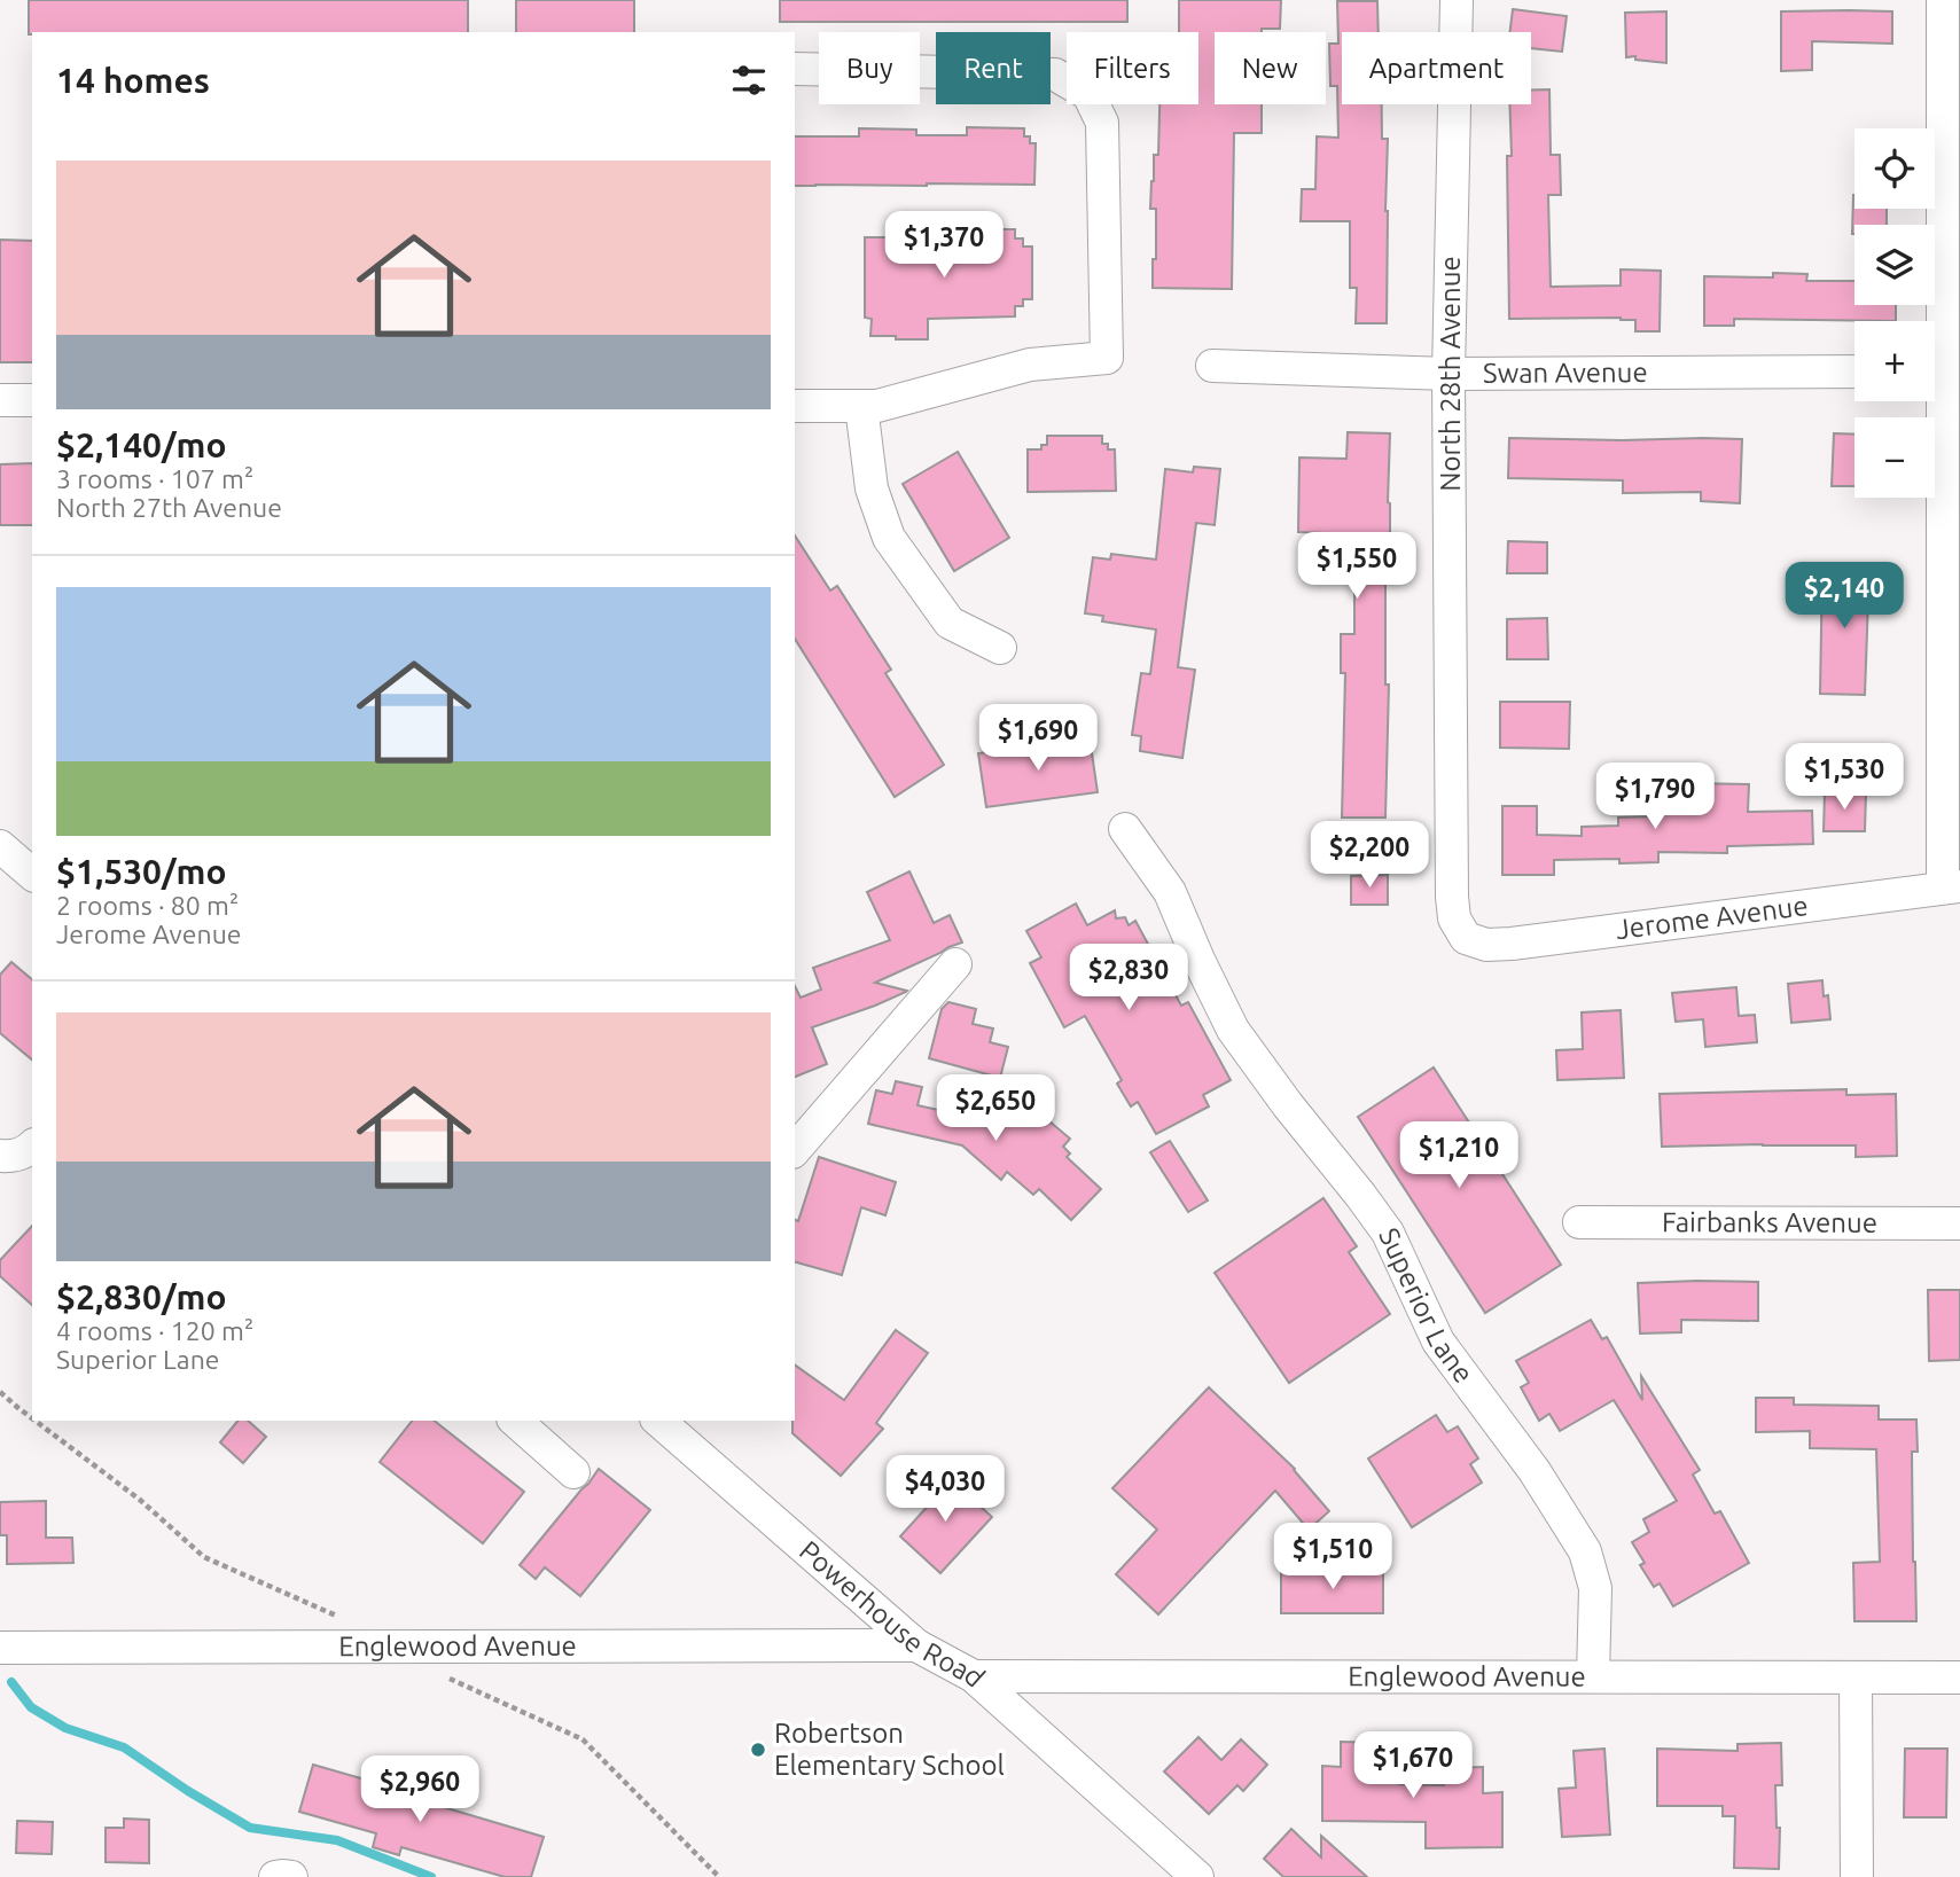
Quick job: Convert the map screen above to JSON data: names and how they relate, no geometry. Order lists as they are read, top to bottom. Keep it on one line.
{"streets":{"street":["North 28th Avenue","Swan Avenue","Jerome Avenue","Fairbanks Avenue","Superior Lane","Powerhouse Road","Englewood Avenue"]},"crossings":[["North 28th Avenue","Swan Avenue"],["North 28th Avenue","Jerome Avenue"],["Superior Lane","Englewood Avenue"],["Powerhouse Road","Englewood Avenue"]],"places":["Robertson Elementary School"],"page":{"chip":["Buy","Rent","Filters","New","Apartment"],"heading":"14 homes","map_buttons":["+","−"],"list":[{"name":"$2,140/mo","note":"3 rooms · 107 m² · North 27th Avenue"},{"name":"$1,530/mo","note":"2 rooms · 80 m² · Jerome Avenue"},{"name":"$2,830/mo","note":"4 rooms · 120 m² · Superior Lane"}],"price":["$1,370","$1,550","$2,140","$1,690","$1,530","$1,790","$2,200","$2,830","$2,650","$1,210","$4,030","$1,510","$1,670","$2,960"]}}
